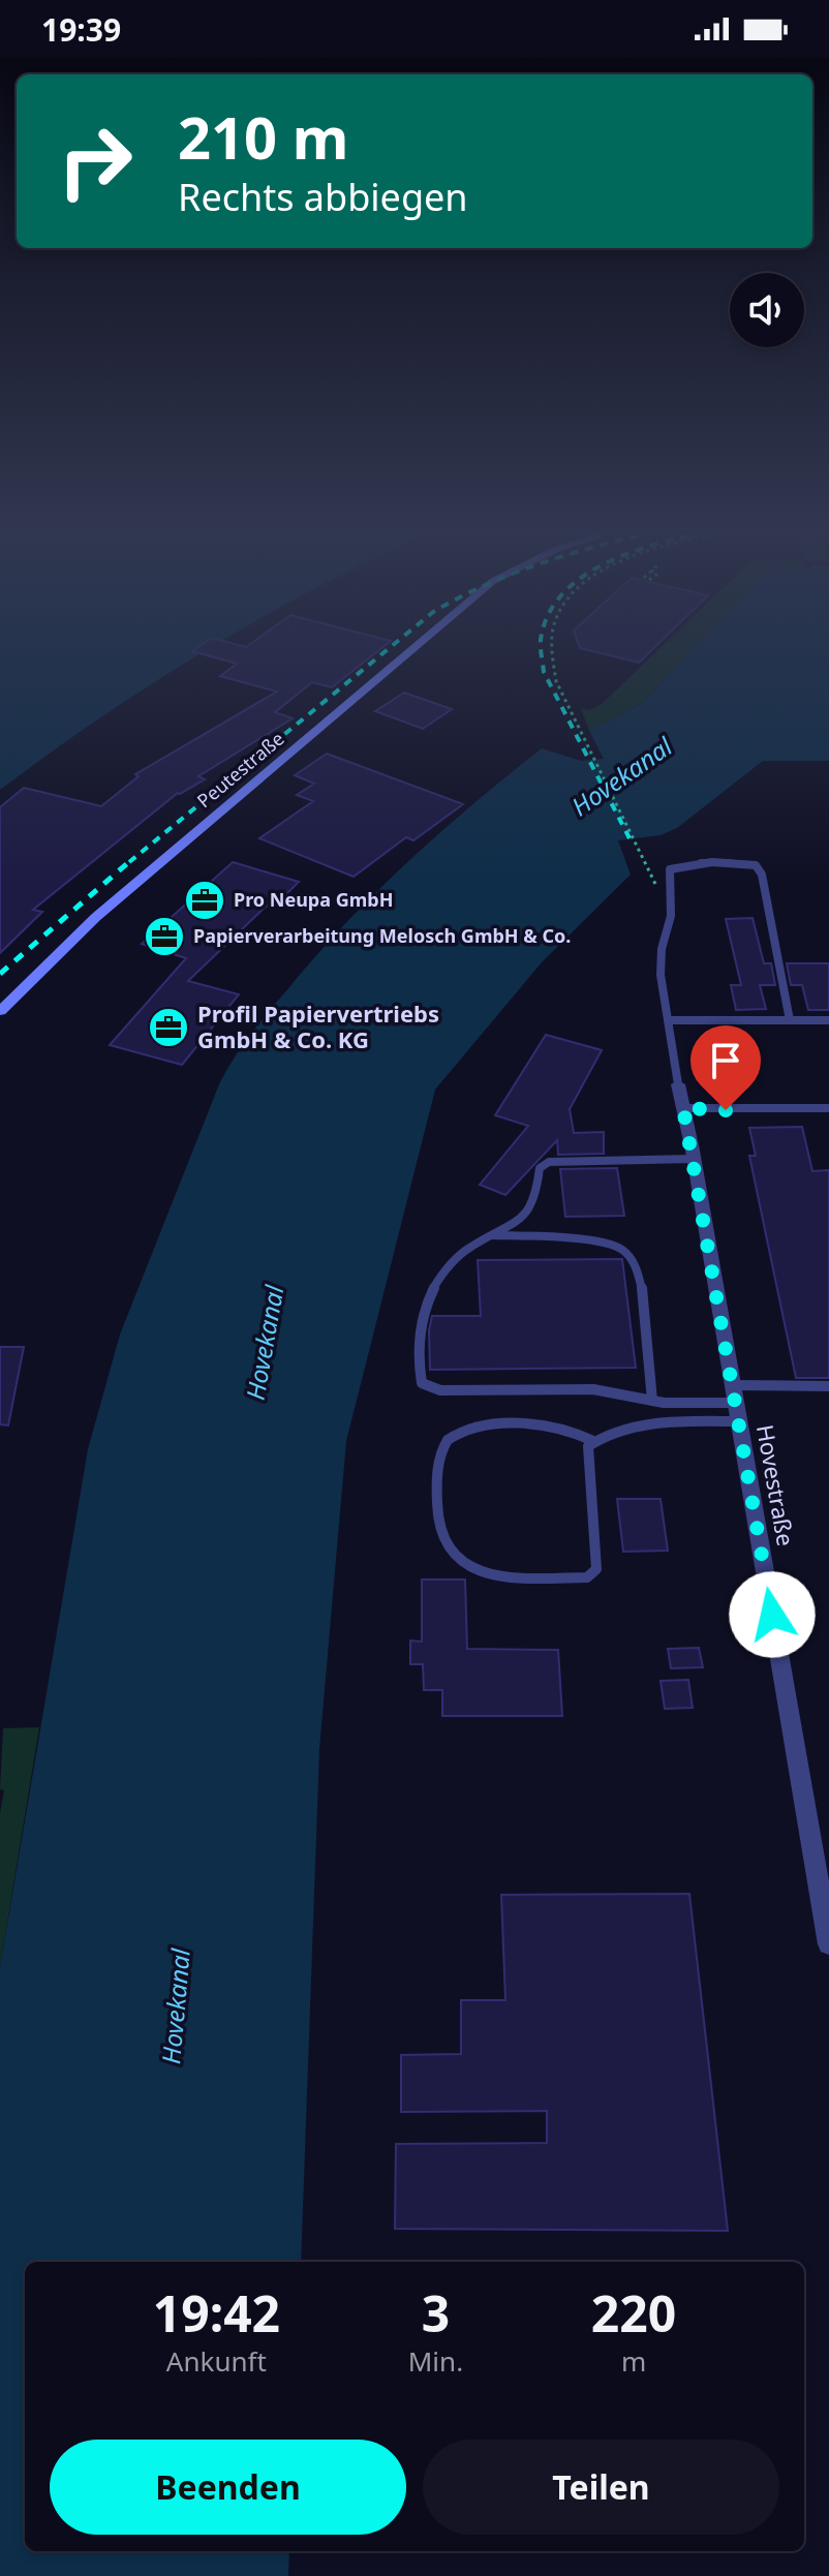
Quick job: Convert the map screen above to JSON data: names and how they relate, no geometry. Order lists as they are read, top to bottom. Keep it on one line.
{"streets":{"street":["Peutestraße","Hovestraße"]},"water":["Hovekanal"],"places":{"office":["Pro Neupa GmbH","Papierverarbeitung Melosch GmbH & Co.","Profil Papiervertriebs GmbH & Co. KG"]},"page":{"status":"19:39","turn":["210 m","Rechts abbiegen"],"eta":["19:42","Ankunft","3","Min.","220","m"],"buttons":["Beenden","Teilen"]}}
